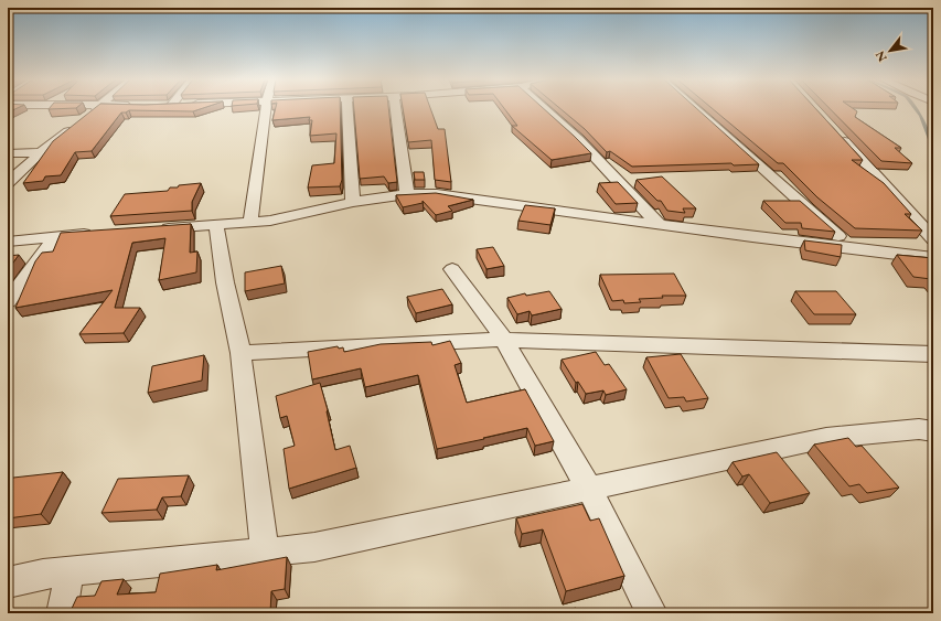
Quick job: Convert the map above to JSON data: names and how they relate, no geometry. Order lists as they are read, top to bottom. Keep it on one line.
{"north":"bottom left"}
